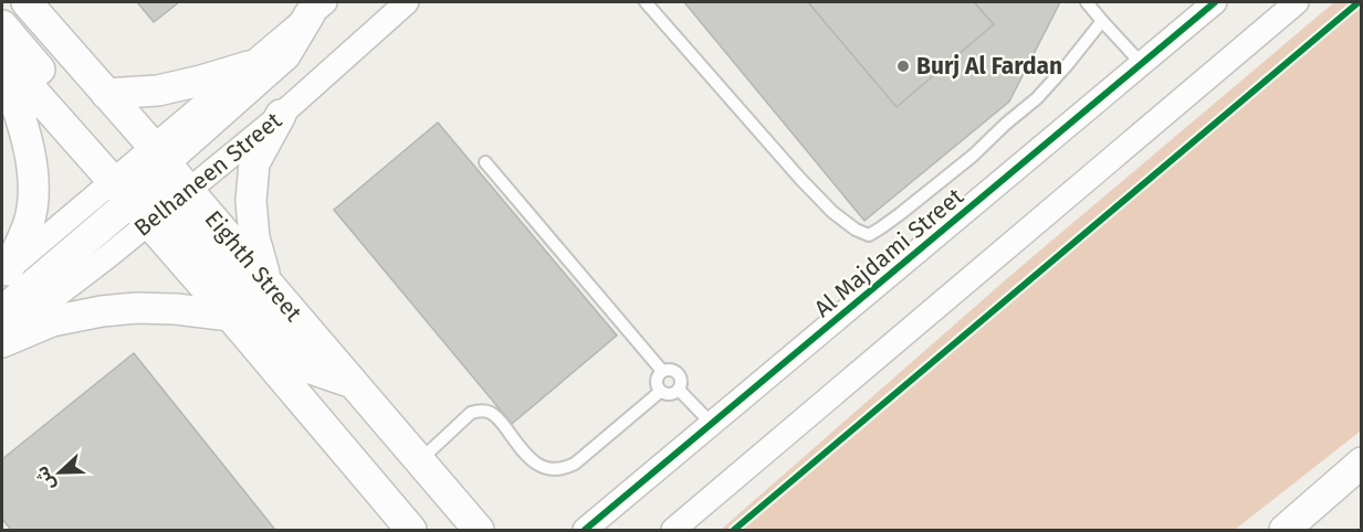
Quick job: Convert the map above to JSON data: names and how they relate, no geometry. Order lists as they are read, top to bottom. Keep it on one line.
{"streets":{"street":["Belhaneen Street","Al Majdami Street","Eighth Street"]},"crossings":[["Belhaneen Street","Eighth Street"]],"places":["Burj Al Fardan"],"north":"left"}
